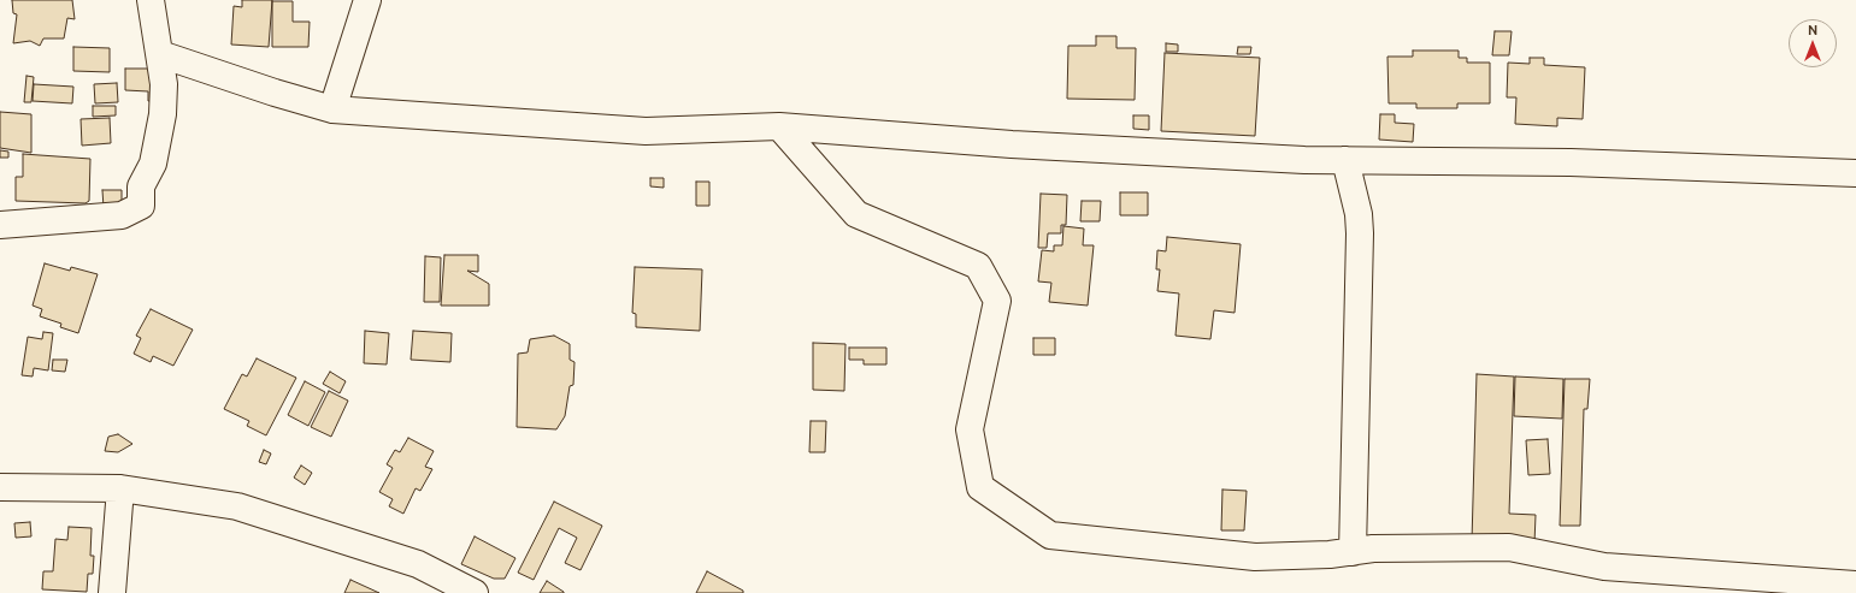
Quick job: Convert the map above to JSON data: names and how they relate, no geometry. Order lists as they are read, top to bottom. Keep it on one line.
{"north":"top"}
